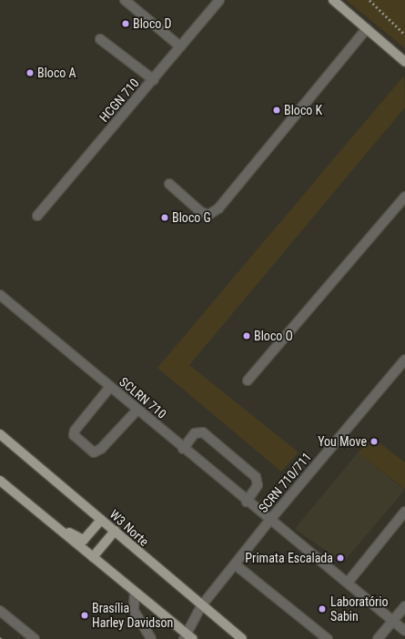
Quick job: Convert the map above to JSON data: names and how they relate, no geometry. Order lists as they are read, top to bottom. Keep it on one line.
{"streets":{"main road":["W3 Norte"],"street":["HCGN 710","SCLRN 710","SCRN 710/711"]},"crossings":[["SCLRN 710","SCRN 710/711"],["SCRN 710/711","W3 Norte"]],"places":["Bloco D","Bloco A","Bloco K","Bloco G","Bloco O","You Move","Primata Escalada","Laboratório Sabin","Brasília Harley Davidson"]}
